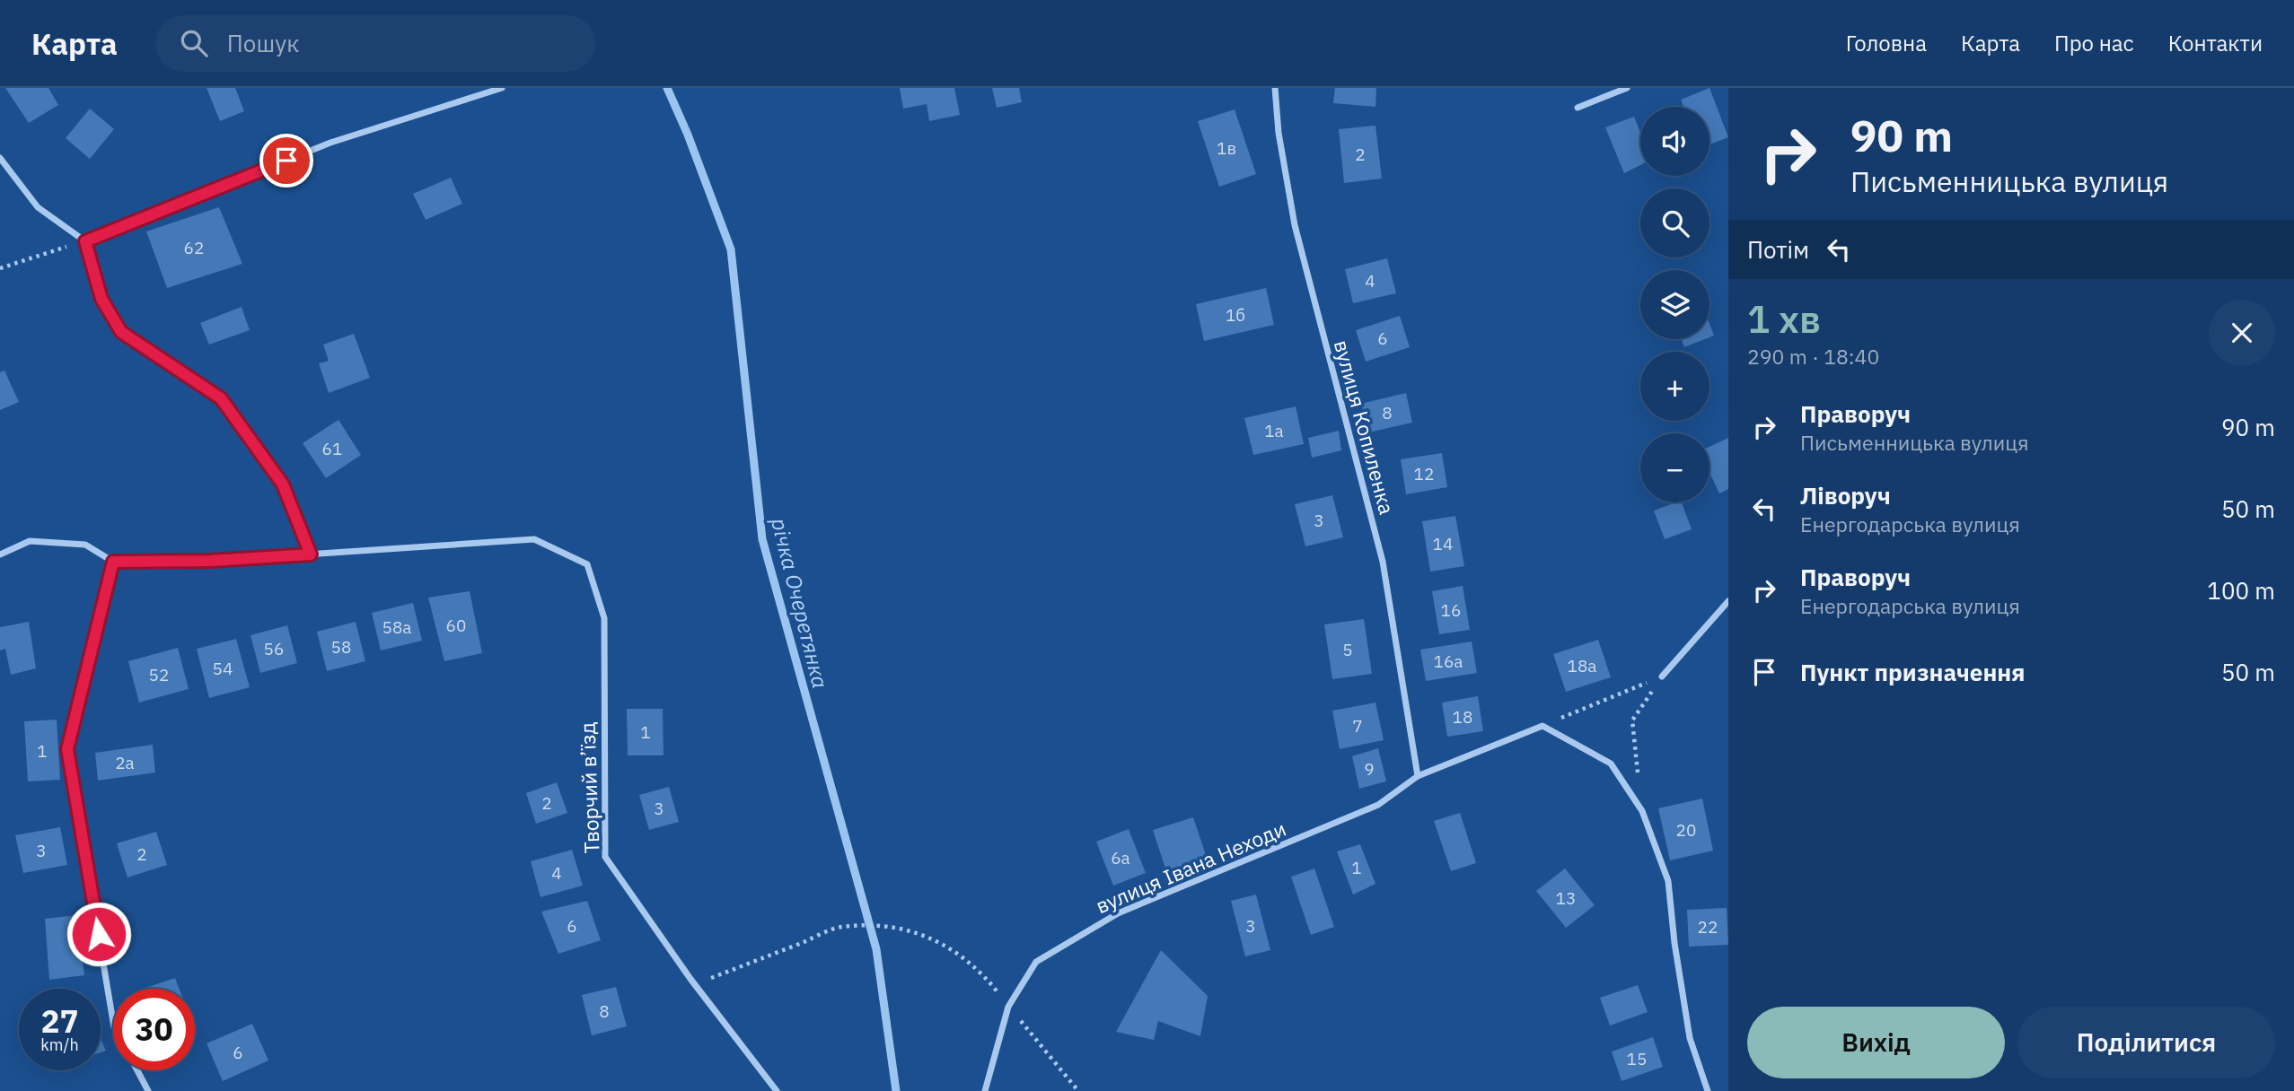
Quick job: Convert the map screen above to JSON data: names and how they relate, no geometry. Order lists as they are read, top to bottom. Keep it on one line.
{"streets":{"street":["вулиця Копиленка","Творчий в’їзд","вулиця Івана Неходи"]},"crossings":[["вулиця Копиленка","вулиця Івана Неходи"]],"water":["річка Очеретянка"],"house_numbers":["1в","2","62","4","1б","6","8","1а","61","12","3","14","16","60","58а","58","56","5","16а","18а","54","52","18","7","1","1","2а","9","2","3","20","3","2","6а","1","4","13","6","3","22","8","6","15"],"page":{"header":"Карта","search":"Пошук","nav":["Головна","Карта","Про нас","Контакти"],"turn":["90 m","Письменницька вулиця"],"map_buttons":["+","−"],"then":"Потім","heading":["1 хв","290 m · 18:40"],"list":[{"name":"Праворуч","note":"Письменницька вулиця","value":"90 m"},{"name":"Ліворуч","note":"Енергодарська вулиця","value":"50 m"},{"name":"Праворуч","note":"Енергодарська вулиця","value":"100 m"},{"name":"Пункт призначення","value":"50 m"}],"speed":"27 km/h","limit":"30","buttons":["Вихід","Поділитися"]}}
